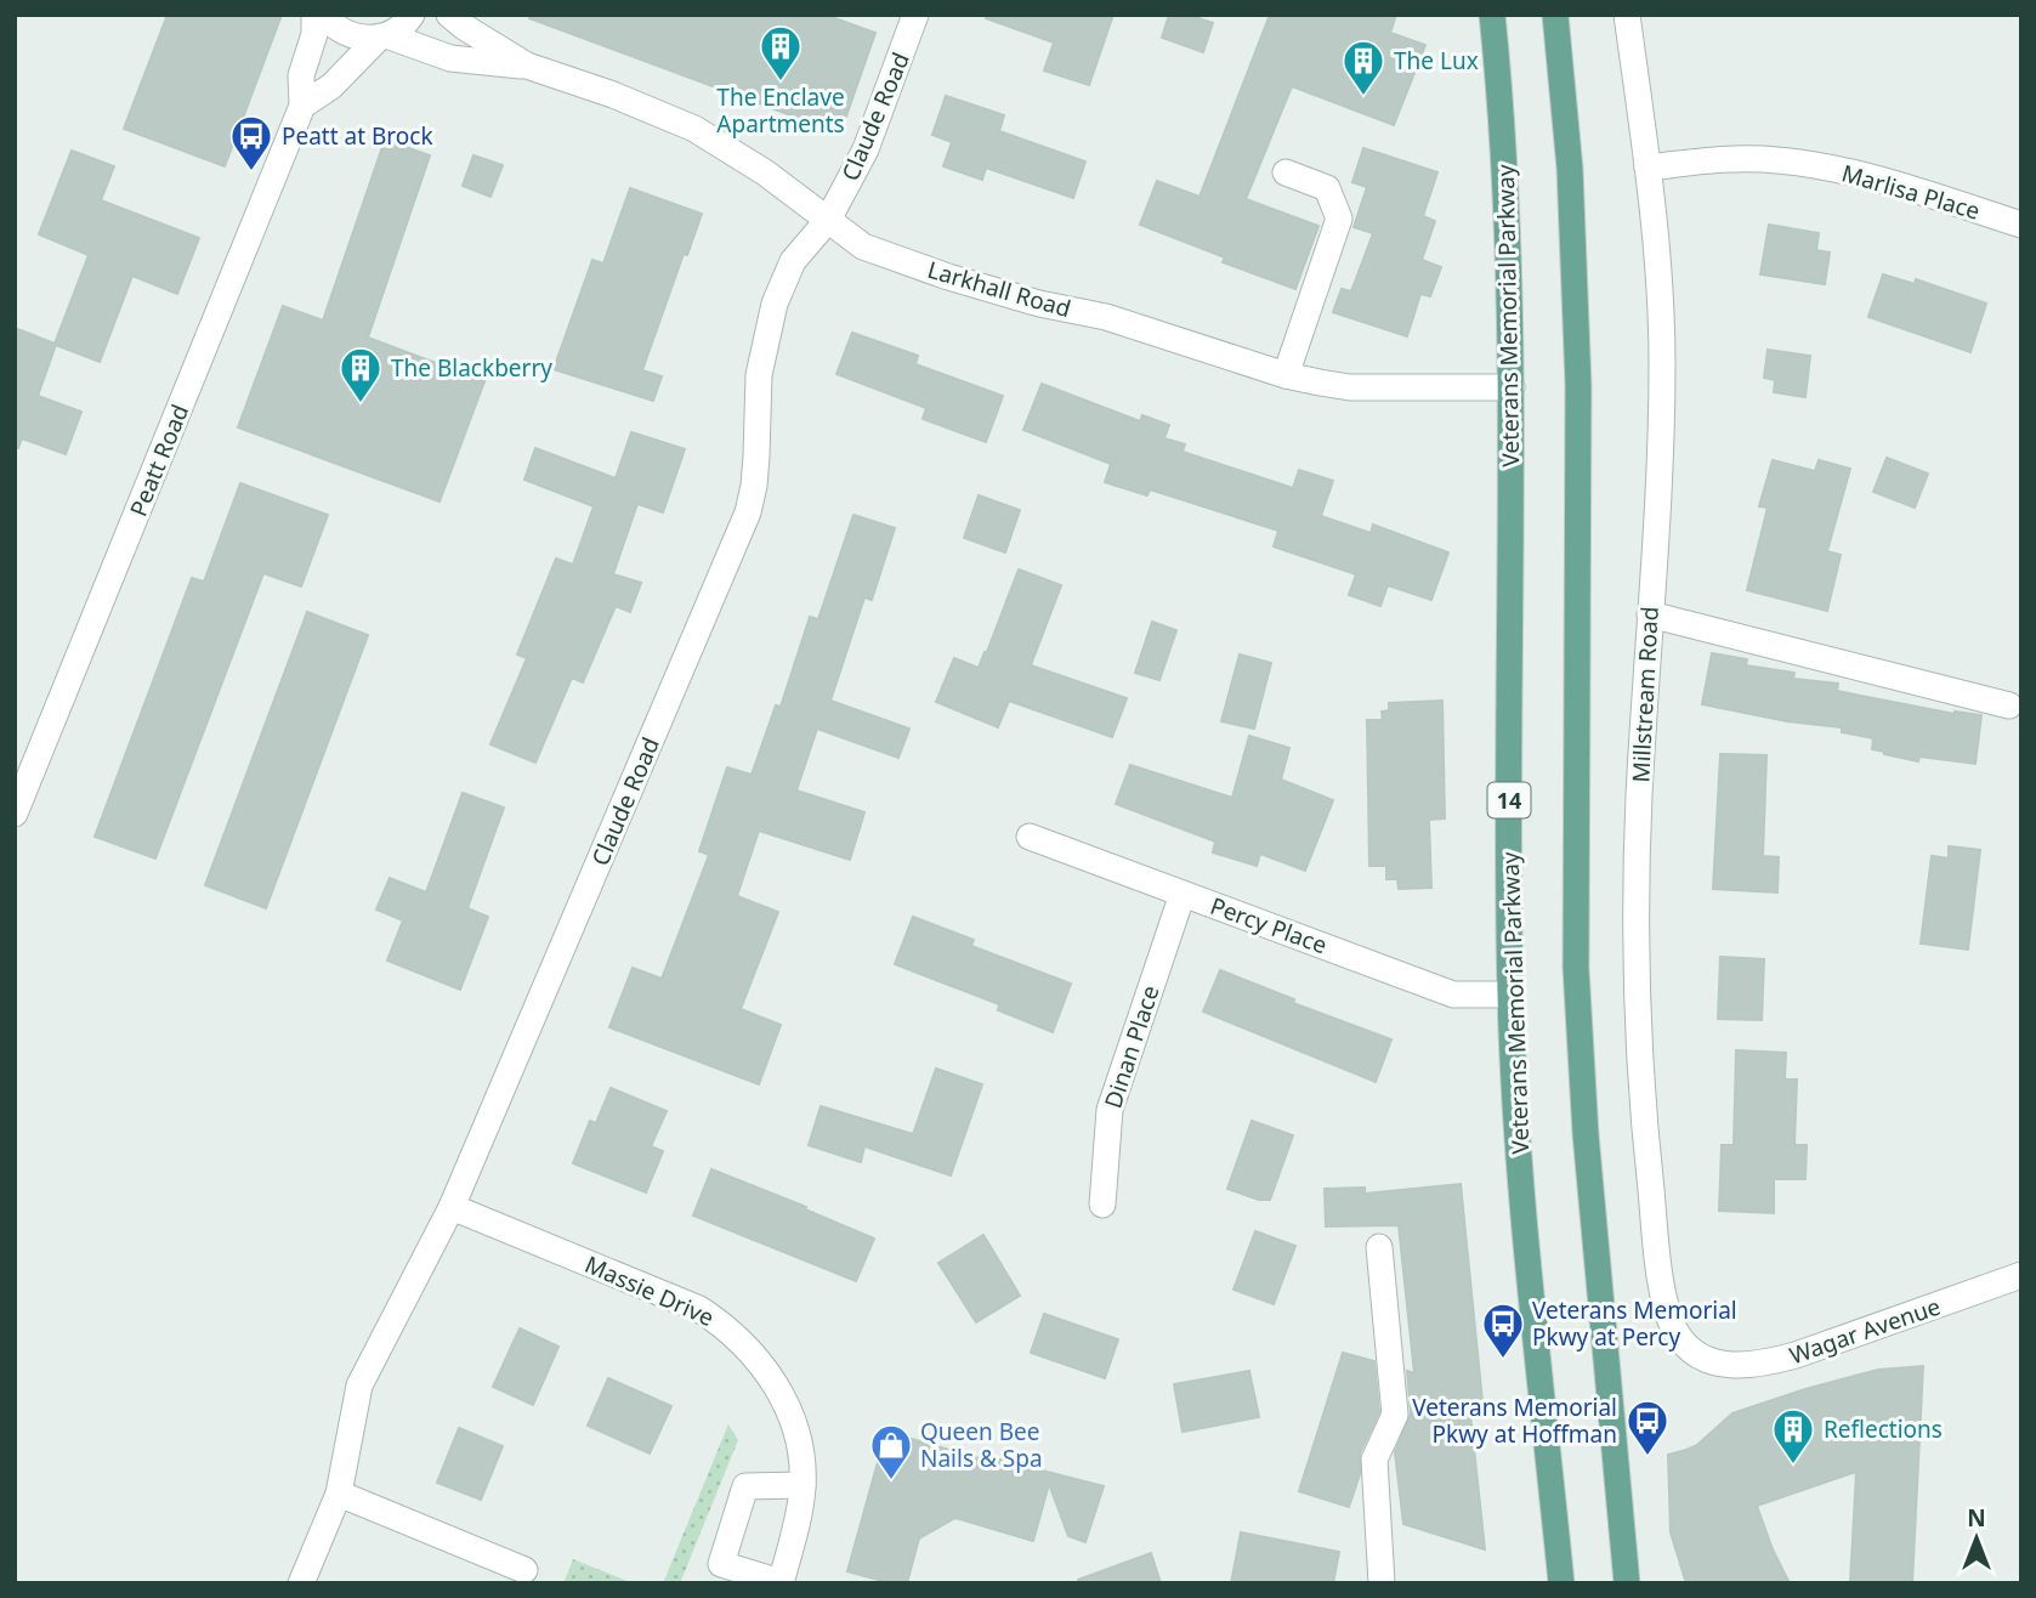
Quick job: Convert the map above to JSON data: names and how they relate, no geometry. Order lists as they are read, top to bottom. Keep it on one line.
{"streets":{"main road":["Veterans Memorial Parkway","14"],"street":["Claude Road","Marlisa Place","Larkhall Road","Peatt Road","Millstream Road","Percy Place","Dinan Place","Massie Drive","Wagar Avenue"]},"crossings":[["Claude Road","Larkhall Road"],["Claude Road","Massie Drive"],["Marlisa Place","Millstream Road"],["Larkhall Road","Veterans Memorial Parkway"],["Veterans Memorial Parkway","Percy Place"],["Millstream Road","Wagar Avenue"],["Percy Place","Dinan Place"]],"places":{"building":["The Enclave Apartments","The Lux","The Blackberry","Reflections"],"bus stop":["Peatt at Brock","Veterans Memorial Pkwy at Percy","Veterans Memorial Pkwy at Hoffman"],"shop":["Queen Bee Nails & Spa"]},"north":"top"}
